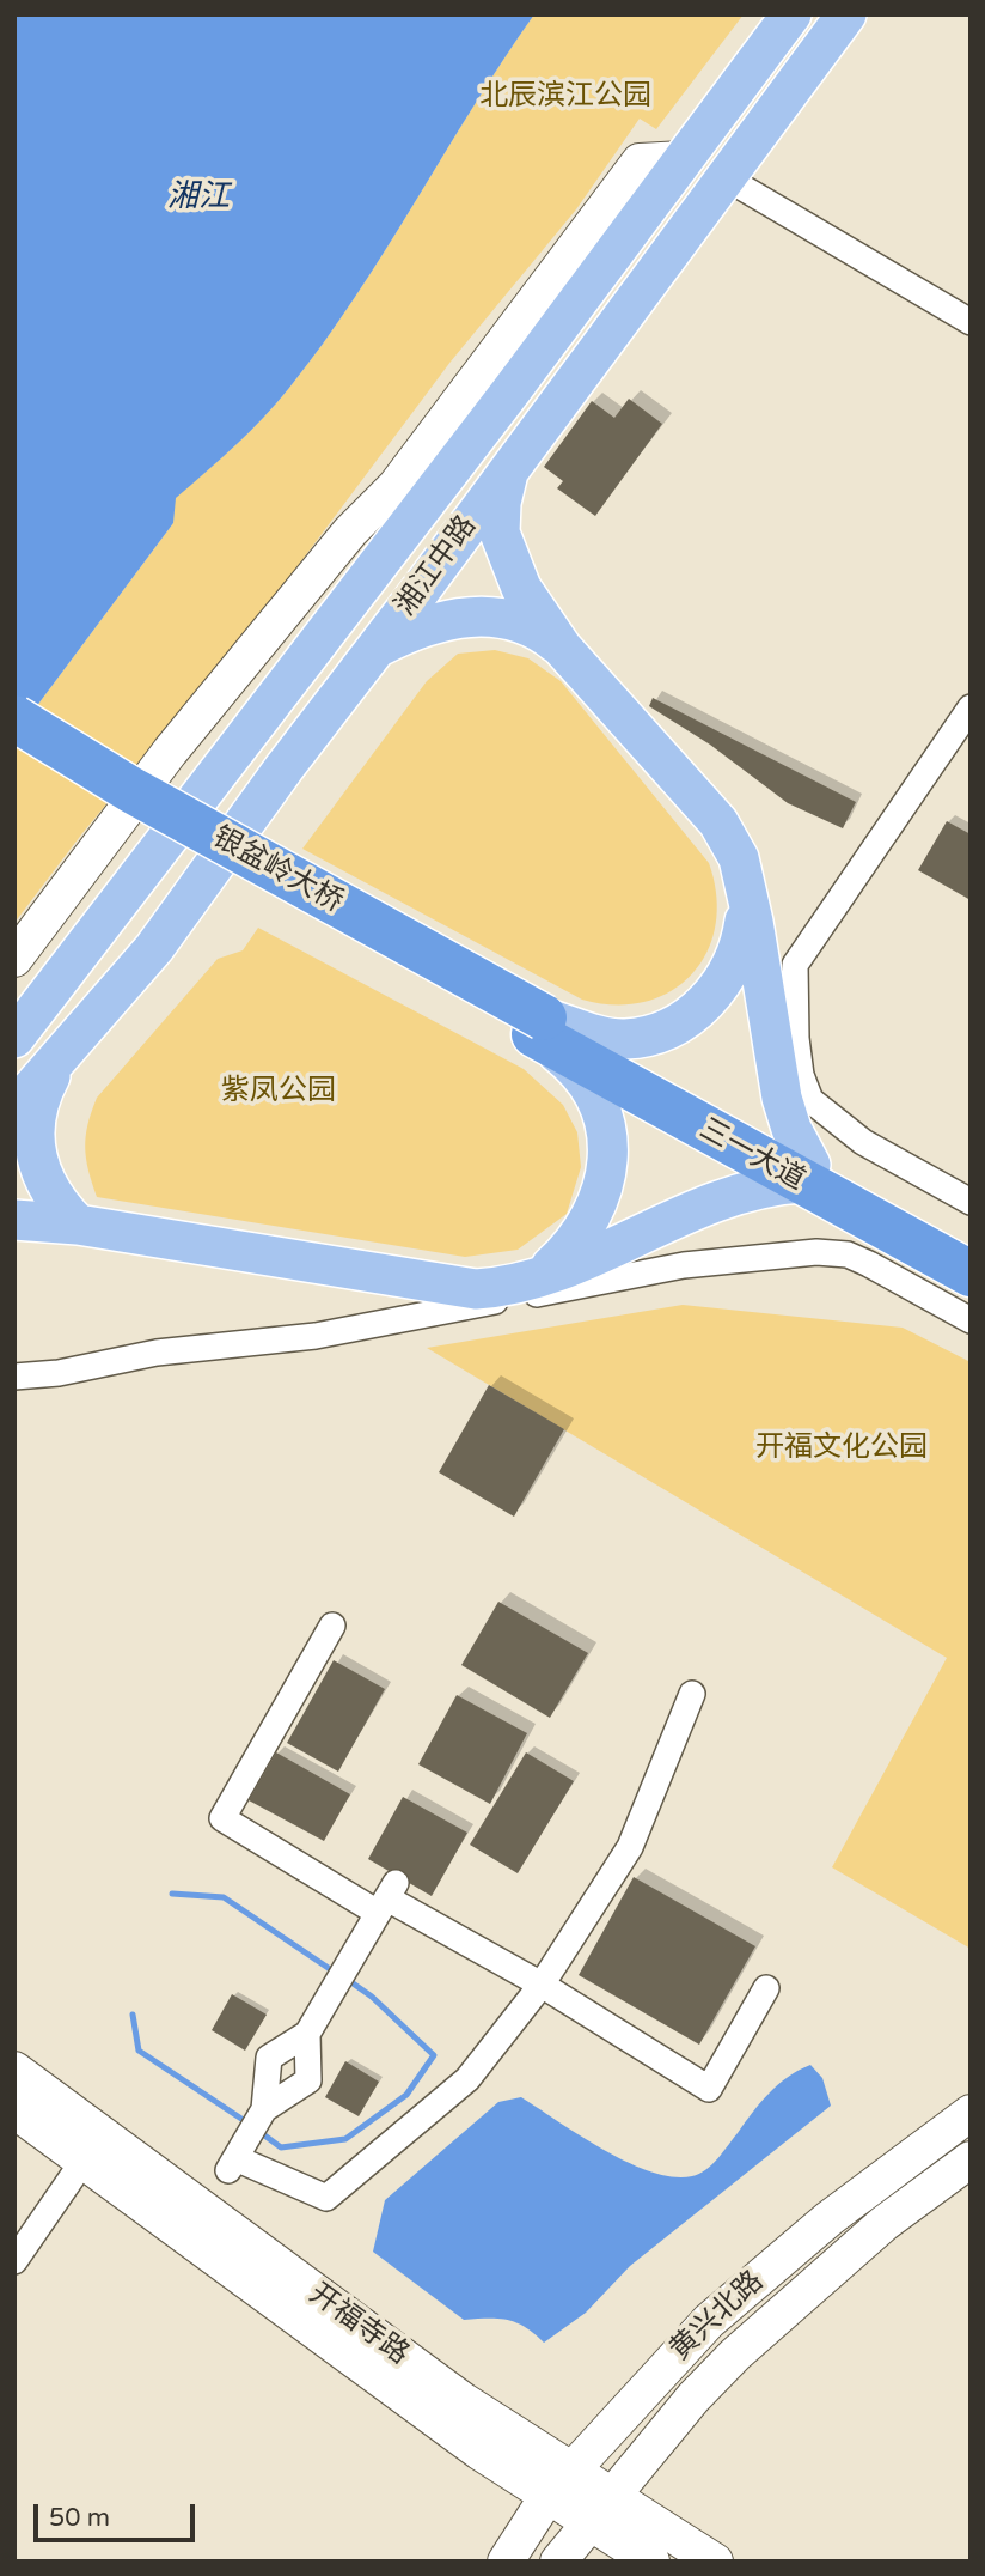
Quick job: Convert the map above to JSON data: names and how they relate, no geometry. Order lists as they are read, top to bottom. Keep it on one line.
{"streets":{"highway":["银盆岭大桥","三一大道"],"main road":["湘江中路","黄兴北路","开福寺路"]},"crossings":[["银盆岭大桥","三一大道"],["黄兴北路","开福寺路"]],"water":["湘江"],"parks":["北辰滨江公园","紫凤公园","开福文化公园"],"scale_bar":"50 m"}
